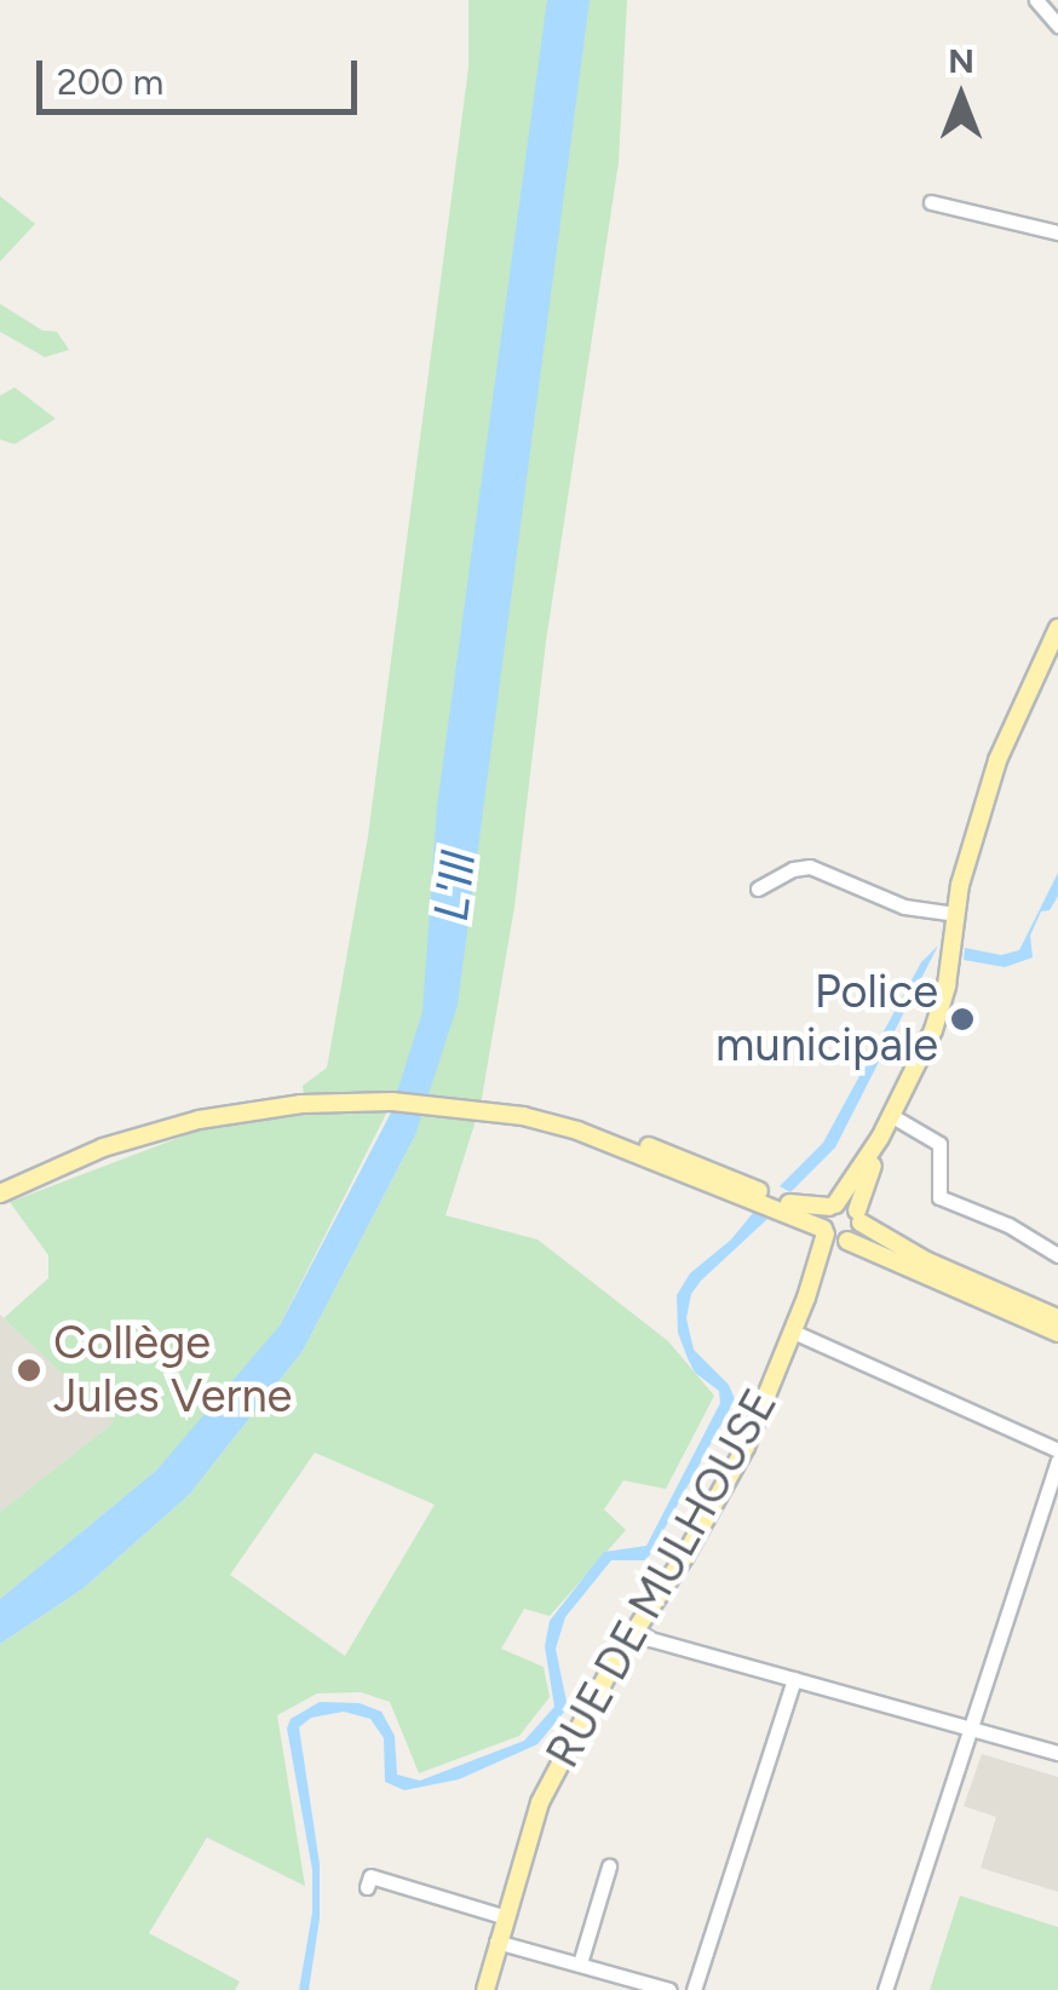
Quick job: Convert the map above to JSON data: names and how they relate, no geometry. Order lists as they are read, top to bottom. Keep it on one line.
{"streets":{"main road":["RUE DE MULHOUSE"]},"water":["L'Ill"],"places":["Police municipale","Collège Jules Verne"],"scale_bar":"200 m","north":"top"}
